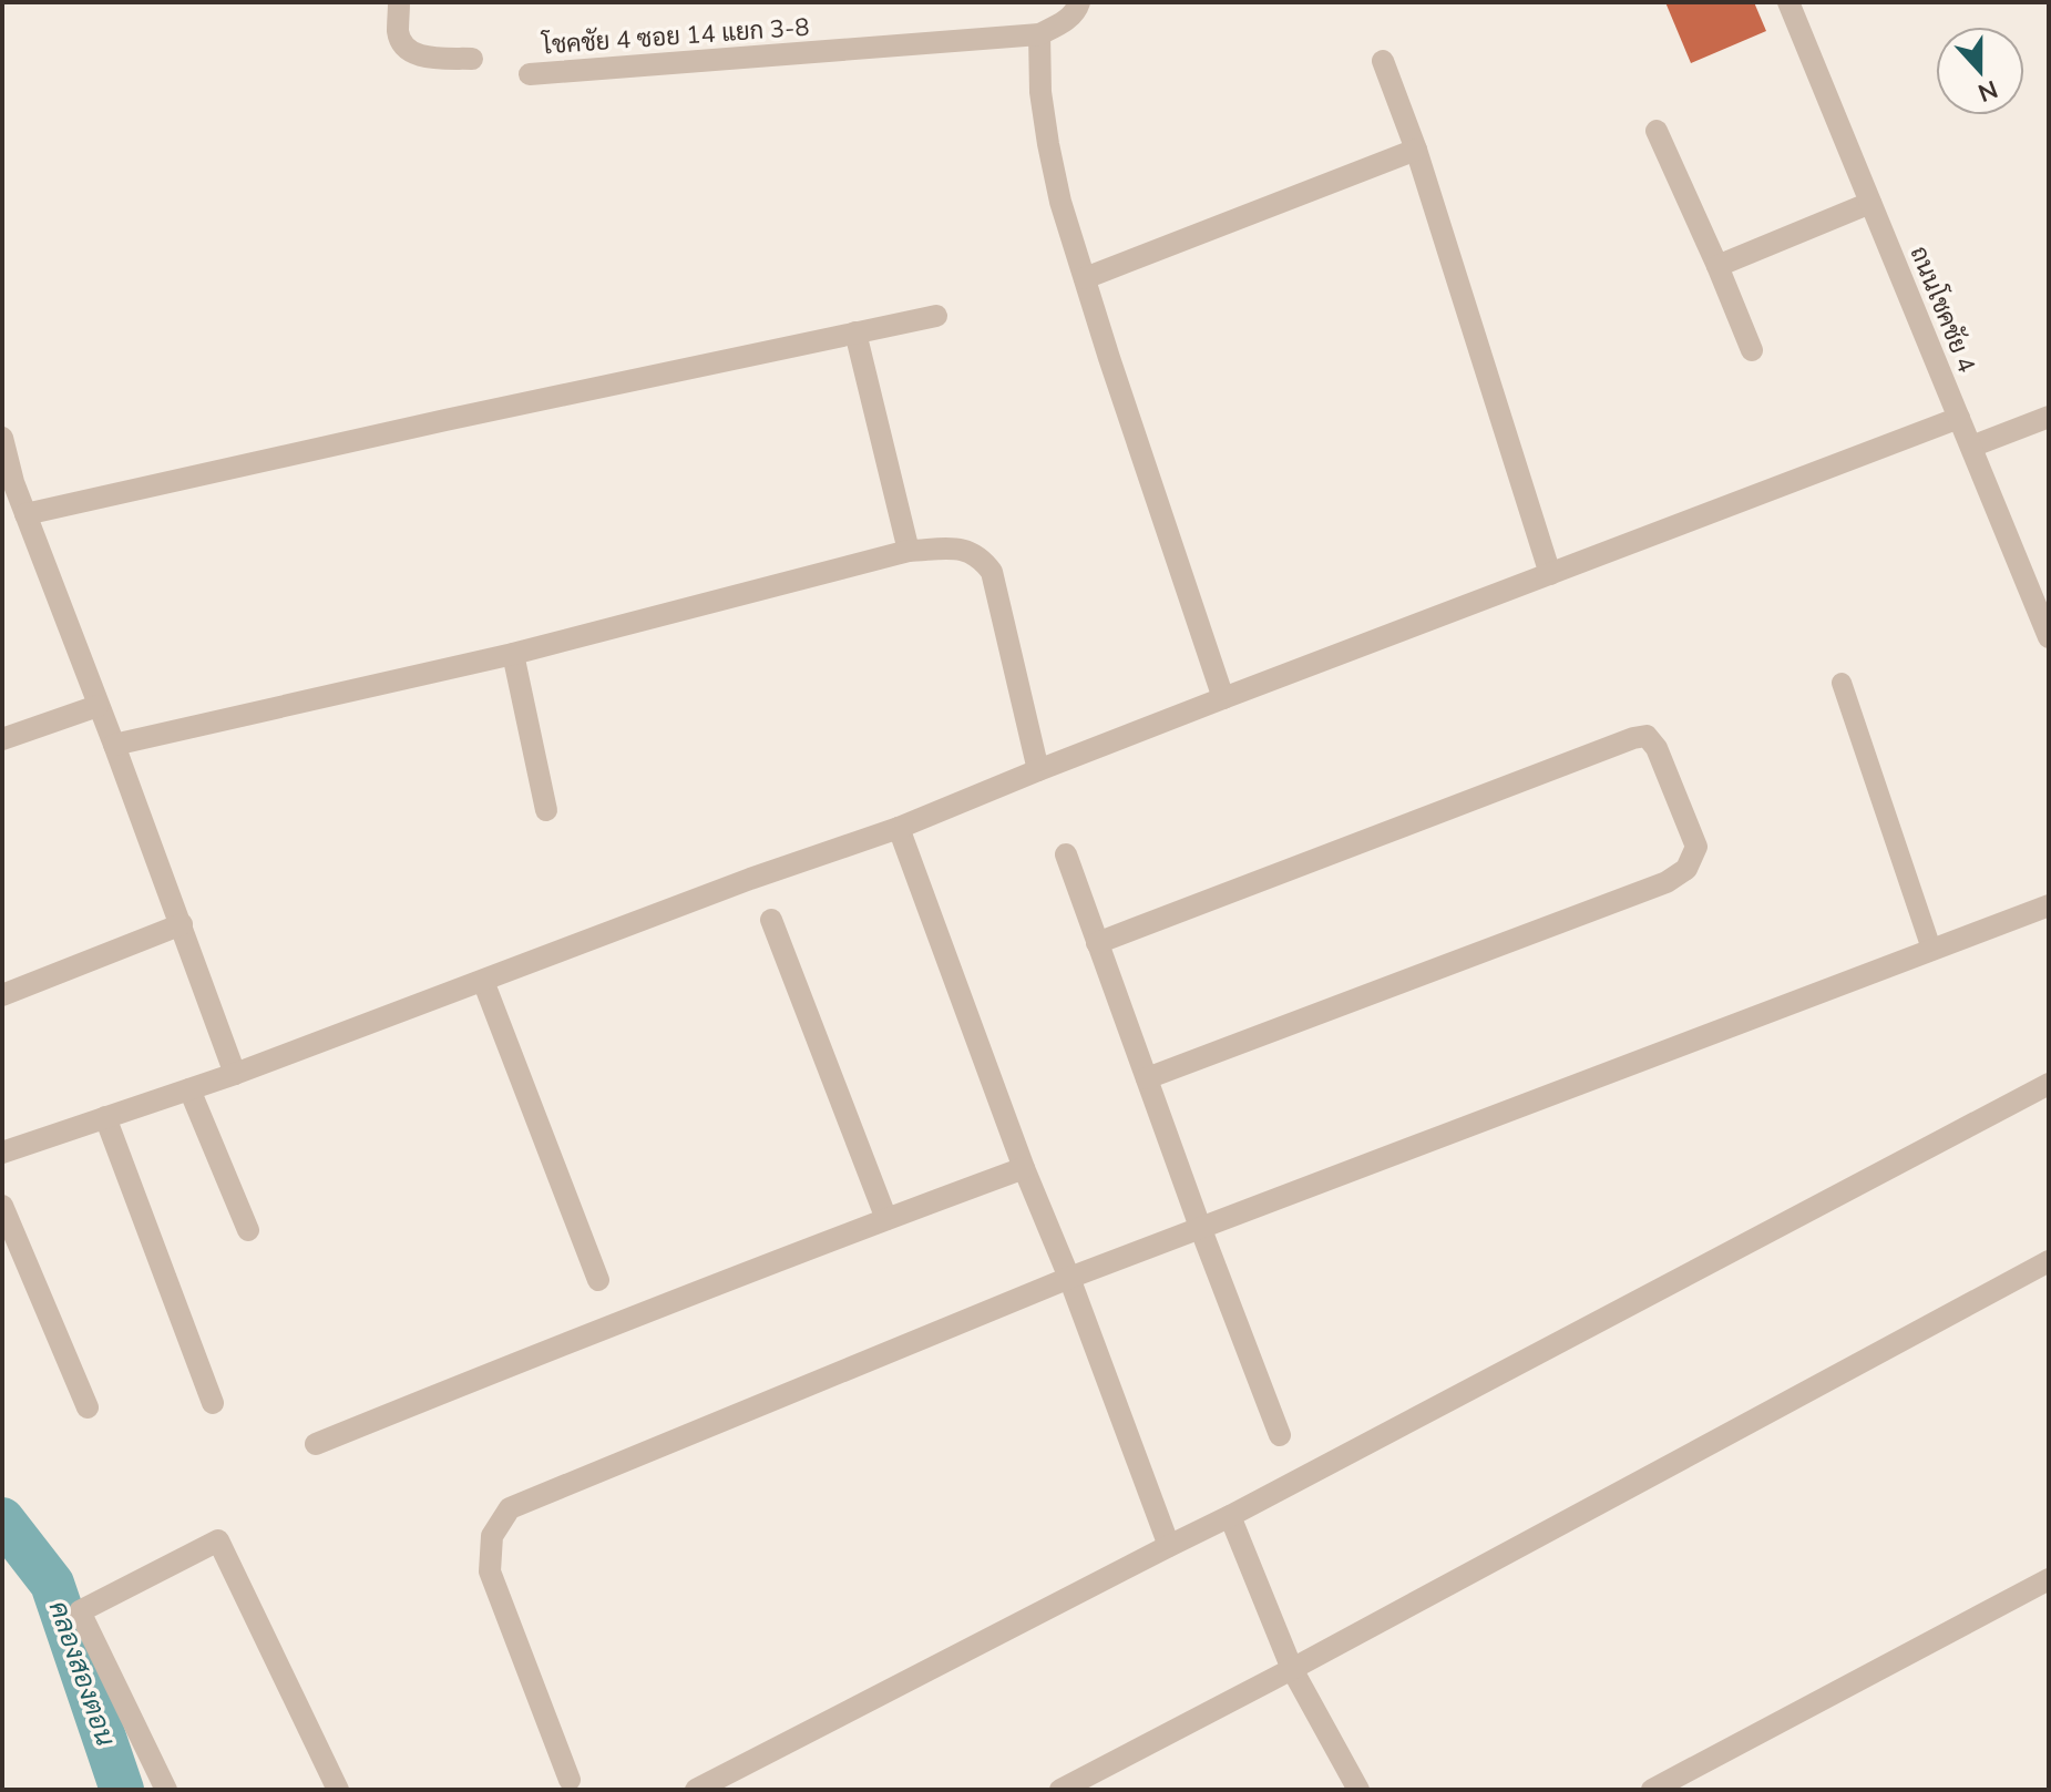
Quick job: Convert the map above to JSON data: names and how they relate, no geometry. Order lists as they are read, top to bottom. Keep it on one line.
{"streets":{"street":["โชคชัย 4 ซอย 14 แยก 3-8","ถนนโชคชัย 4"]},"water":["คลองสองตอน"],"north":"bottom"}
